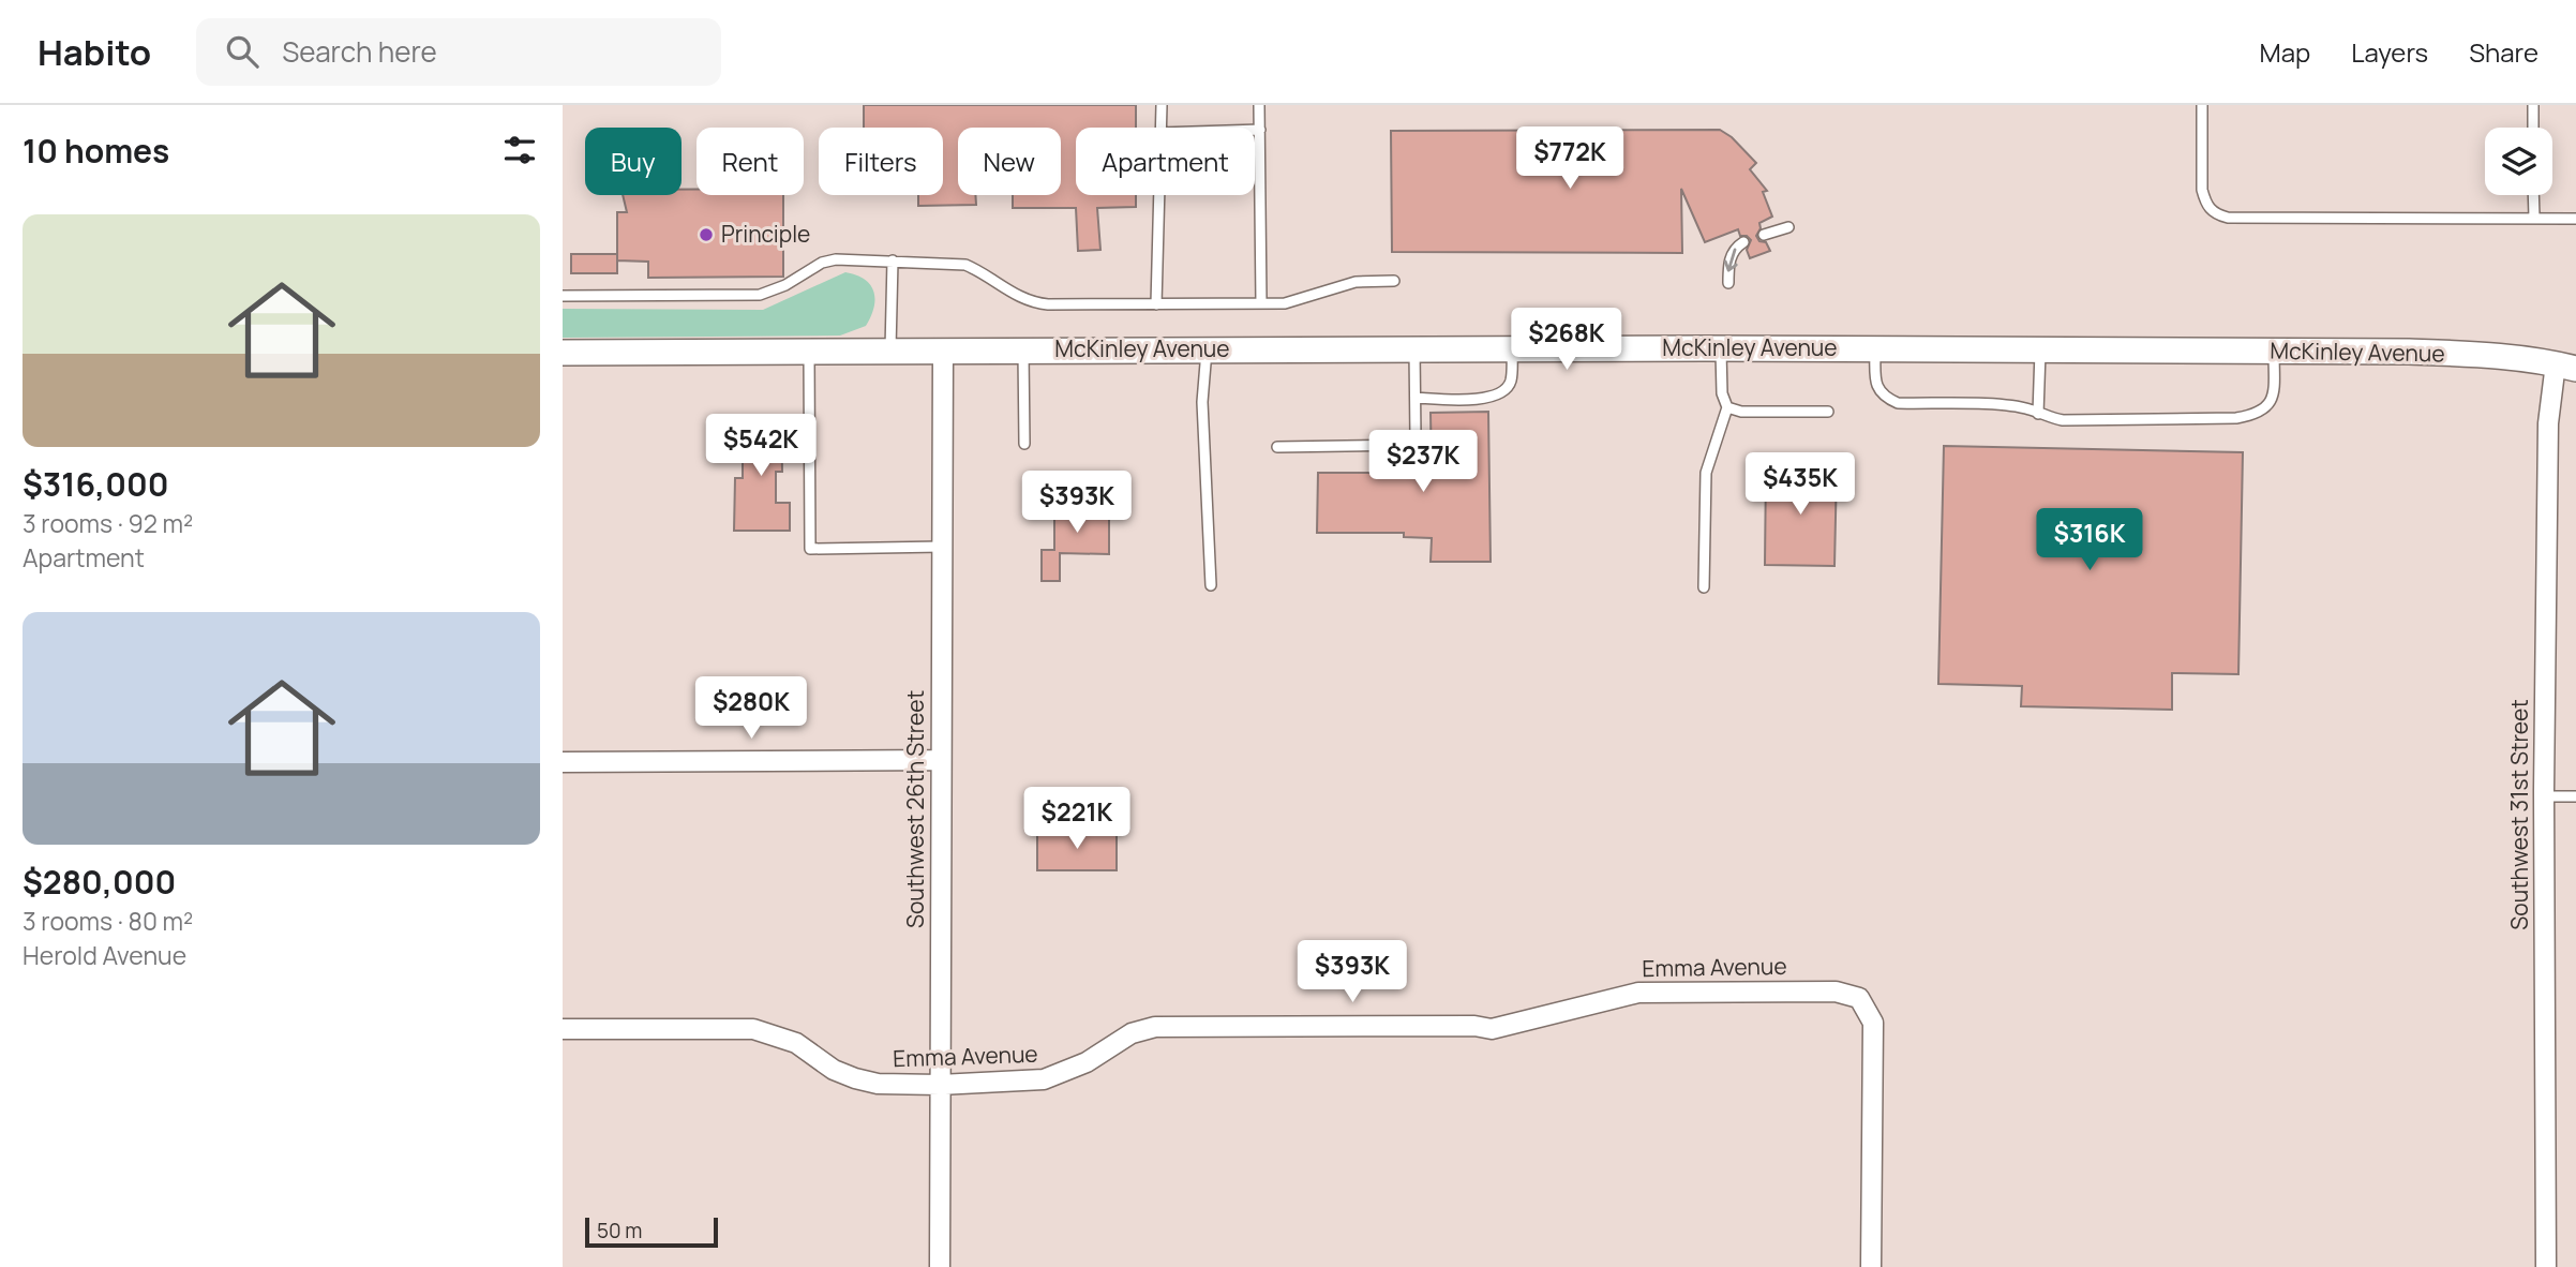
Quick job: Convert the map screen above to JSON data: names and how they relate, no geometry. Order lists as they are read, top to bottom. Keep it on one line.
{"streets":{"main road":["McKinley Avenue"],"street":["Southwest 26th Street","Southwest 31st Street","Emma Avenue"]},"crossings":[["McKinley Avenue","Southwest 26th Street"],["McKinley Avenue","Southwest 31st Street"],["Southwest 26th Street","Emma Avenue"]],"places":["Principle"],"scale_bar":"50 m","page":{"header":"Habito","search":"Search here","nav":["Map","Layers","Share"],"heading":"10 homes","price":["$772K","$268K","$542K","$237K","$435K","$393K","$316K","$280K","$221K","$393K"],"chip":["Buy","Rent","Filters","New","Apartment"],"list":[{"name":"$316,000","note":"3 rooms · 92 m² · Apartment"},{"name":"$280,000","note":"3 rooms · 80 m² · Herold Avenue"}],"scale":"50 m"}}
